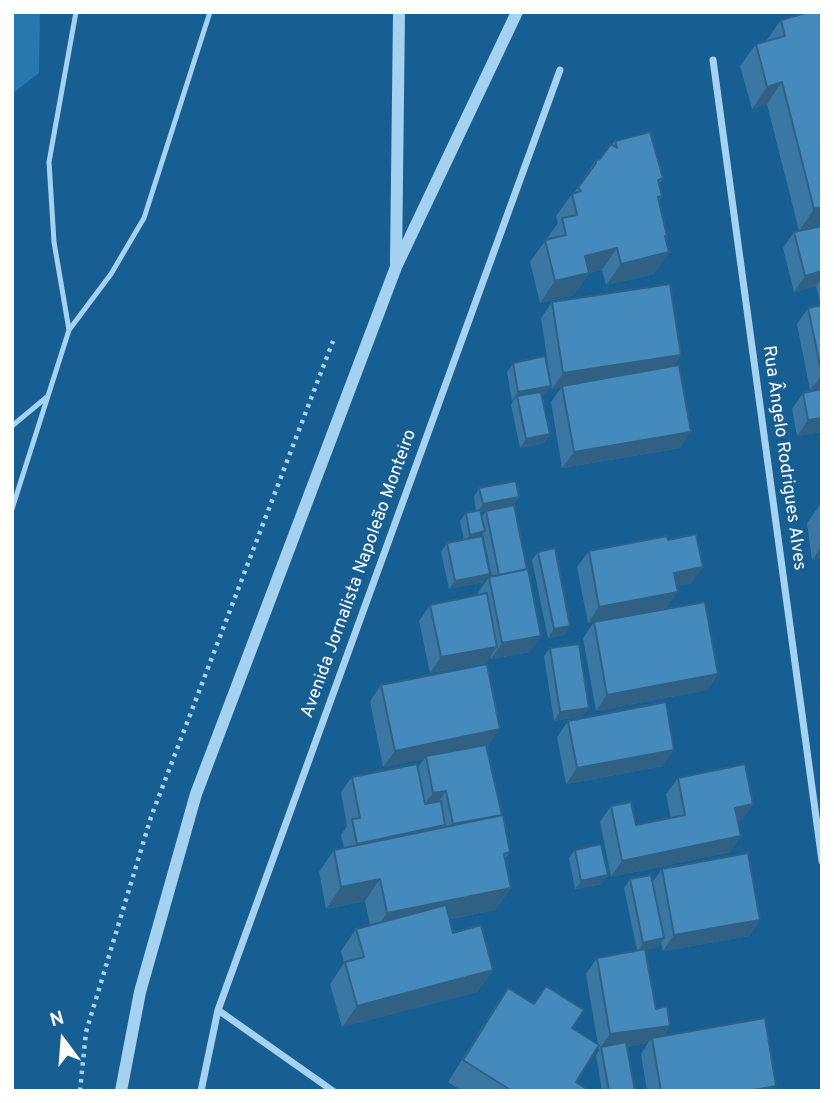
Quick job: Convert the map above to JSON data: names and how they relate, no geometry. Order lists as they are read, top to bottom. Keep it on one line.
{"streets":{"street":["Rua Ângelo Rodrigues Alves","Avenida Jornalista Napoleão Monteiro"]},"north":"top"}
